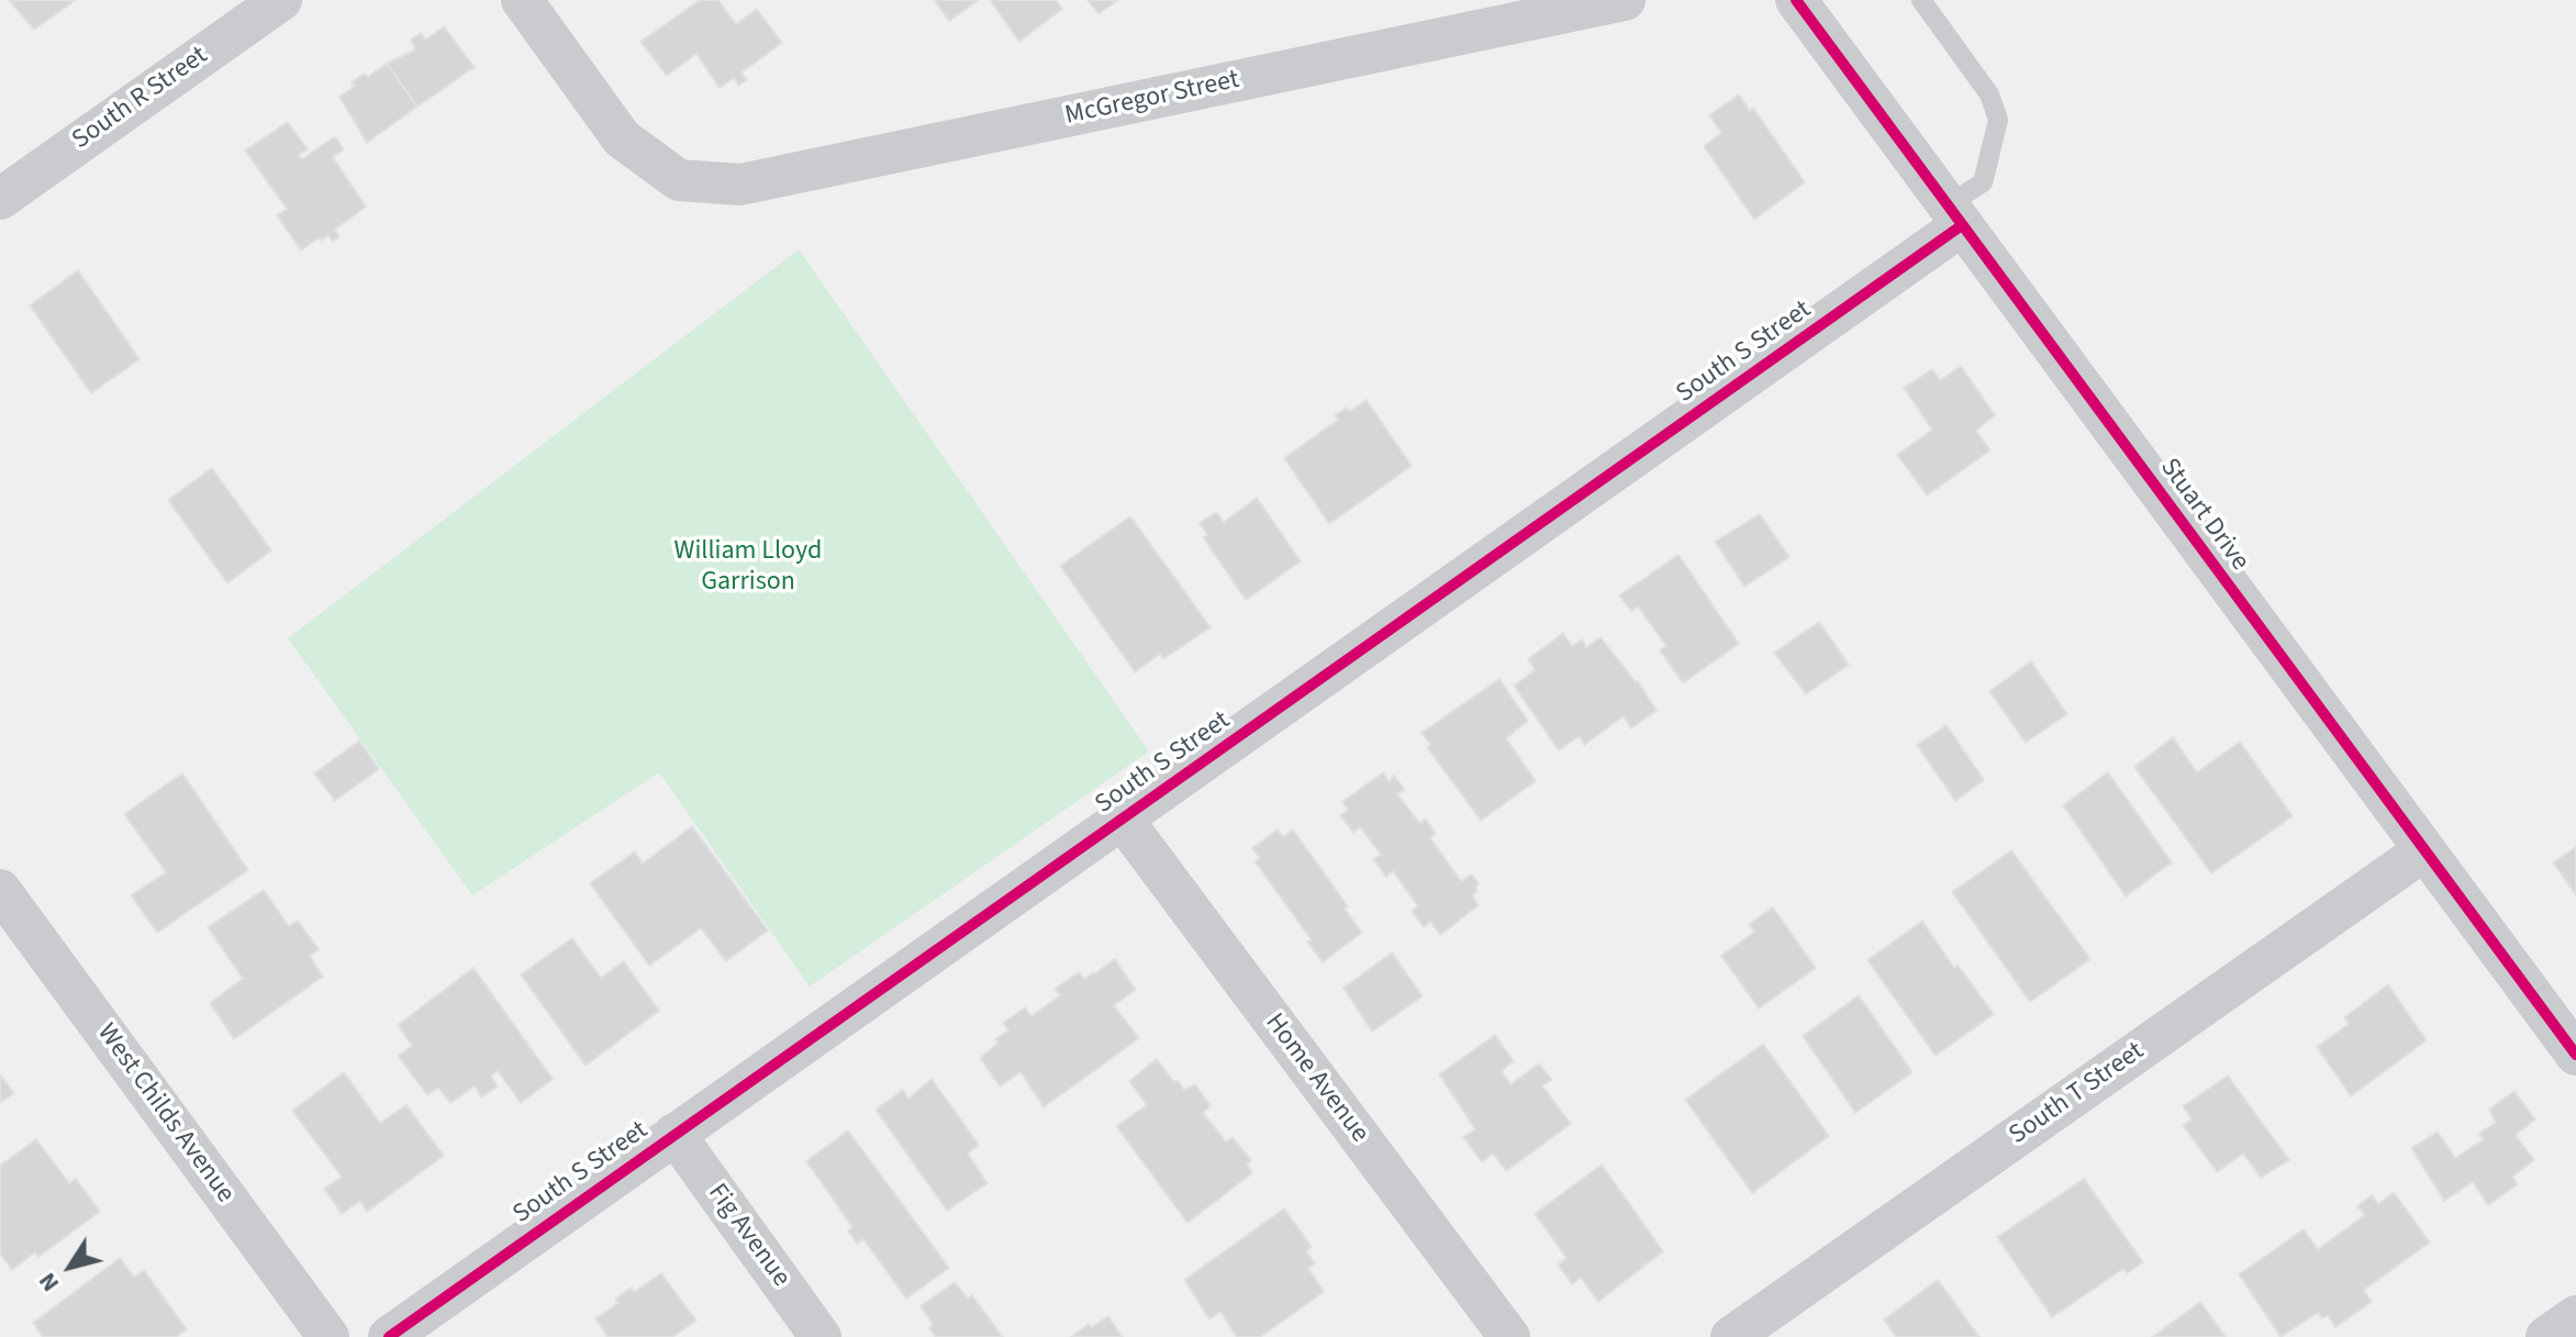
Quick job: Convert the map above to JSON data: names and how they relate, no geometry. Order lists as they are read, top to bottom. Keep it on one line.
{"streets":{"street":["South R Street","McGregor Street","South S Street","Stuart Drive","Home Avenue","South T Street","West Childs Avenue","Fig Avenue"]},"crossings":[["South S Street","Stuart Drive"],["South S Street","Home Avenue"],["South S Street","Fig Avenue"],["Stuart Drive","South T Street"]],"parks":["William Lloyd Garrison"],"north":"bottom left"}
